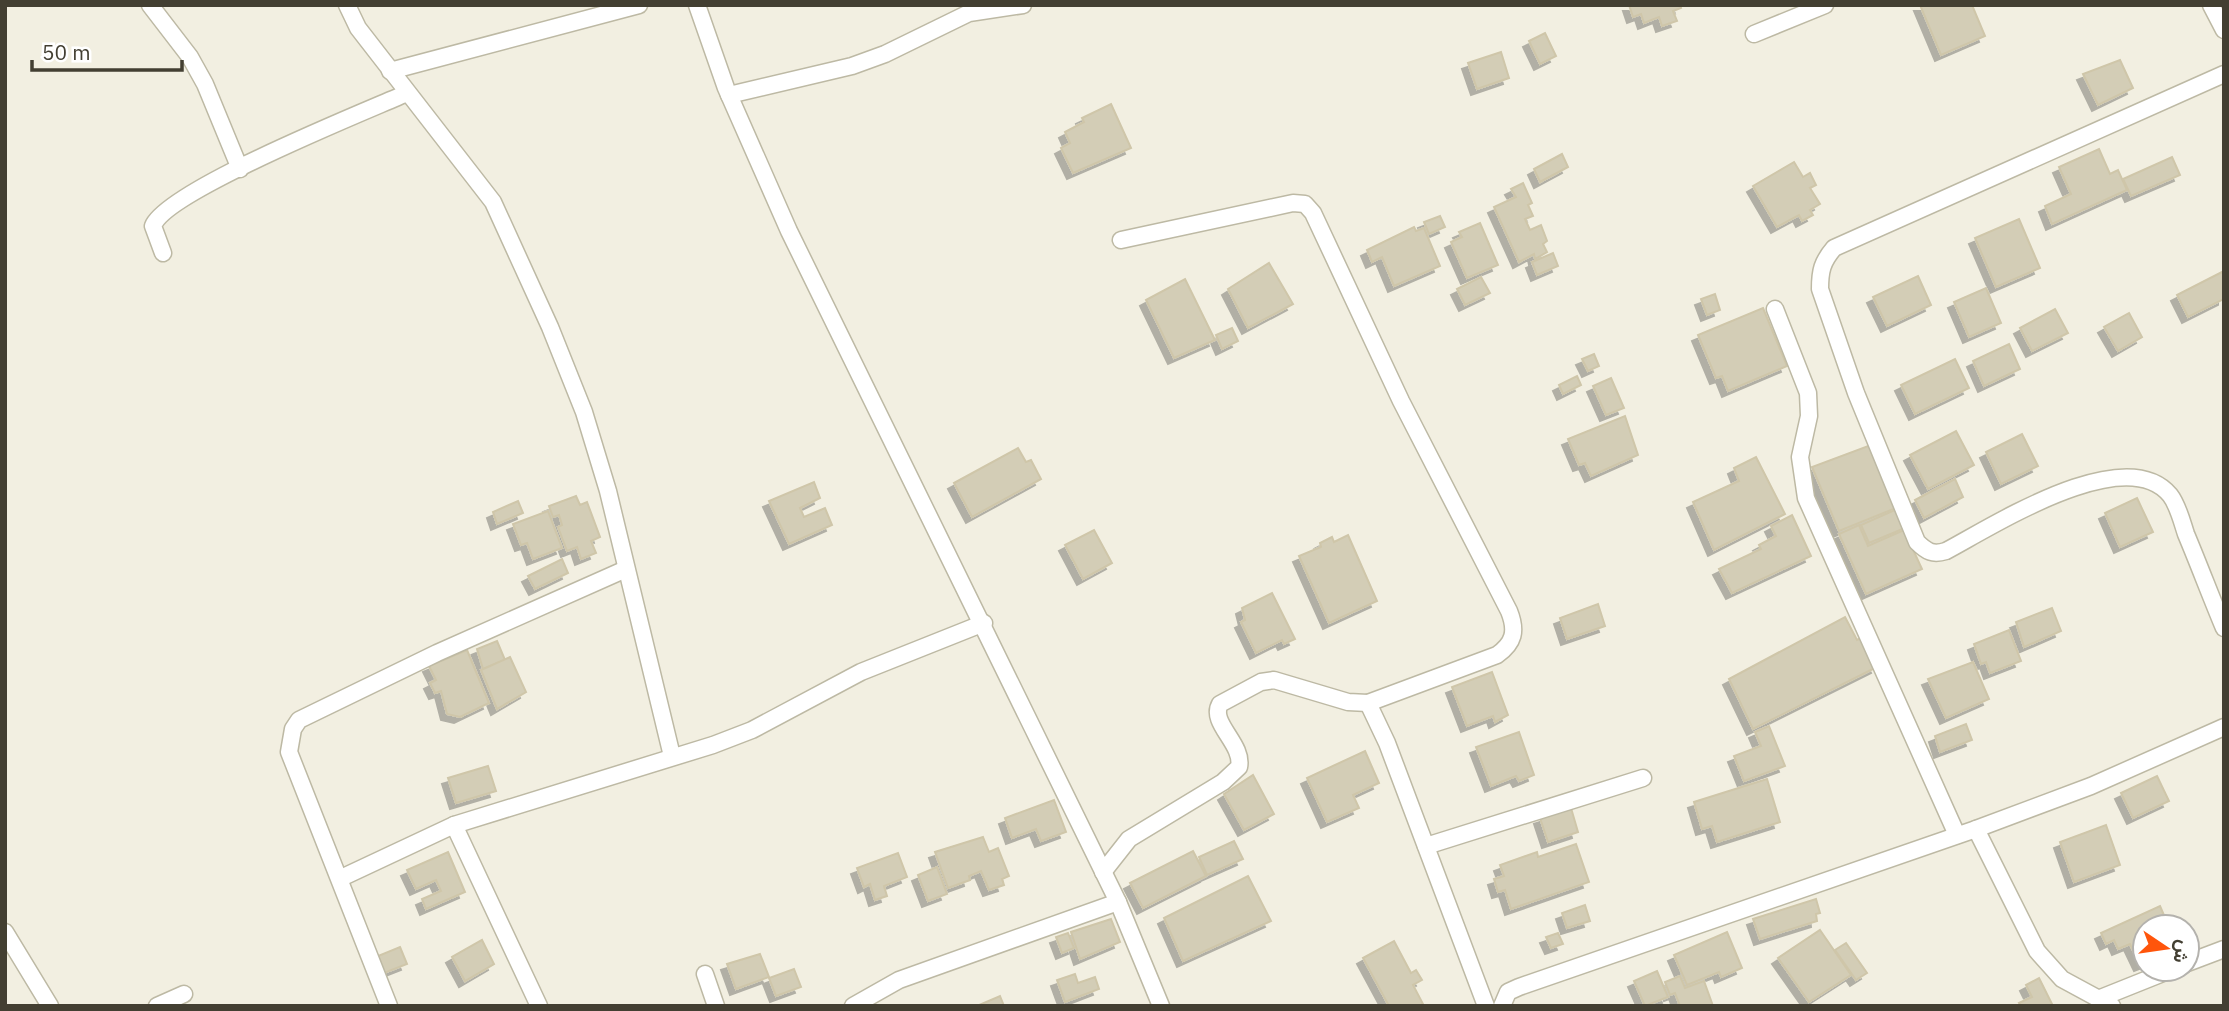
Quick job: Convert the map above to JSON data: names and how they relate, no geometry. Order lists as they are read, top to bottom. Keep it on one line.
{"scale_bar":"50 m","north":"right"}
